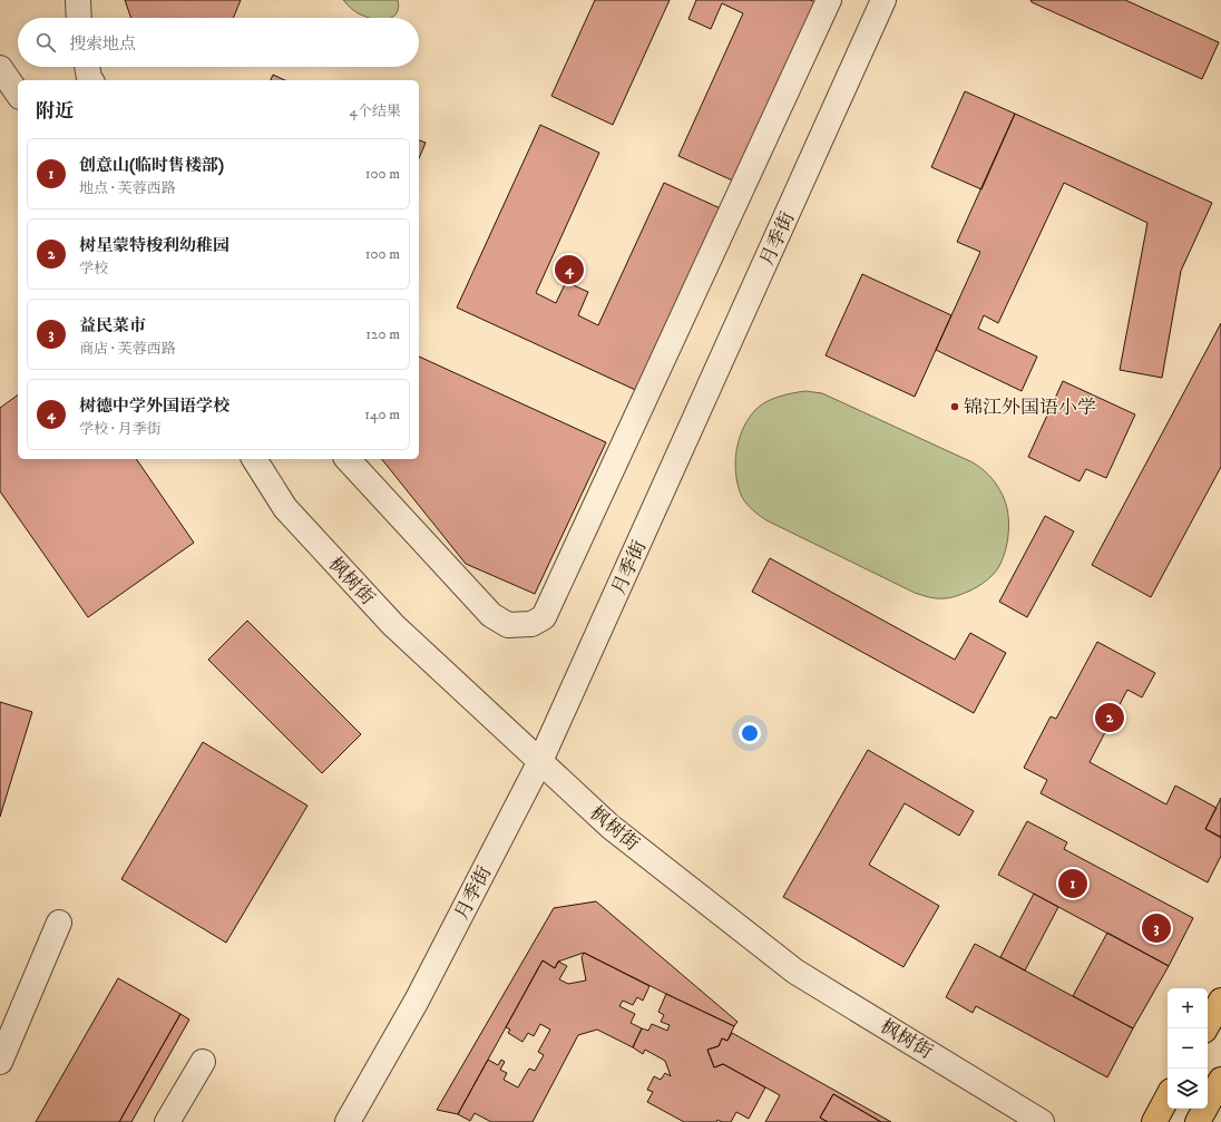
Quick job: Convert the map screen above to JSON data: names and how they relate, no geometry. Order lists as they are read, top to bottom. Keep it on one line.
{"streets":{"street":["月季街","枫树街"]},"crossings":[["月季街","枫树街"]],"places":["锦江外国语小学"],"page":{"search":"搜索地点","heading":["附近","4个结果"],"list":[{"mark":"1","name":"创意山(临时售楼部)","note":"地点 · 芙蓉西路","value":"100 m"},{"mark":"2","name":"树星蒙特梭利幼稚园","note":"学校","value":"100 m"},{"mark":"3","name":"益民菜市","note":"商店 · 芙蓉西路","value":"120 m"},{"mark":"4","name":"树德中学外国语学校","note":"学校 · 月季街","value":"140 m"}],"pins":["4","2","1","3"],"map_buttons":["+","−"]}}
